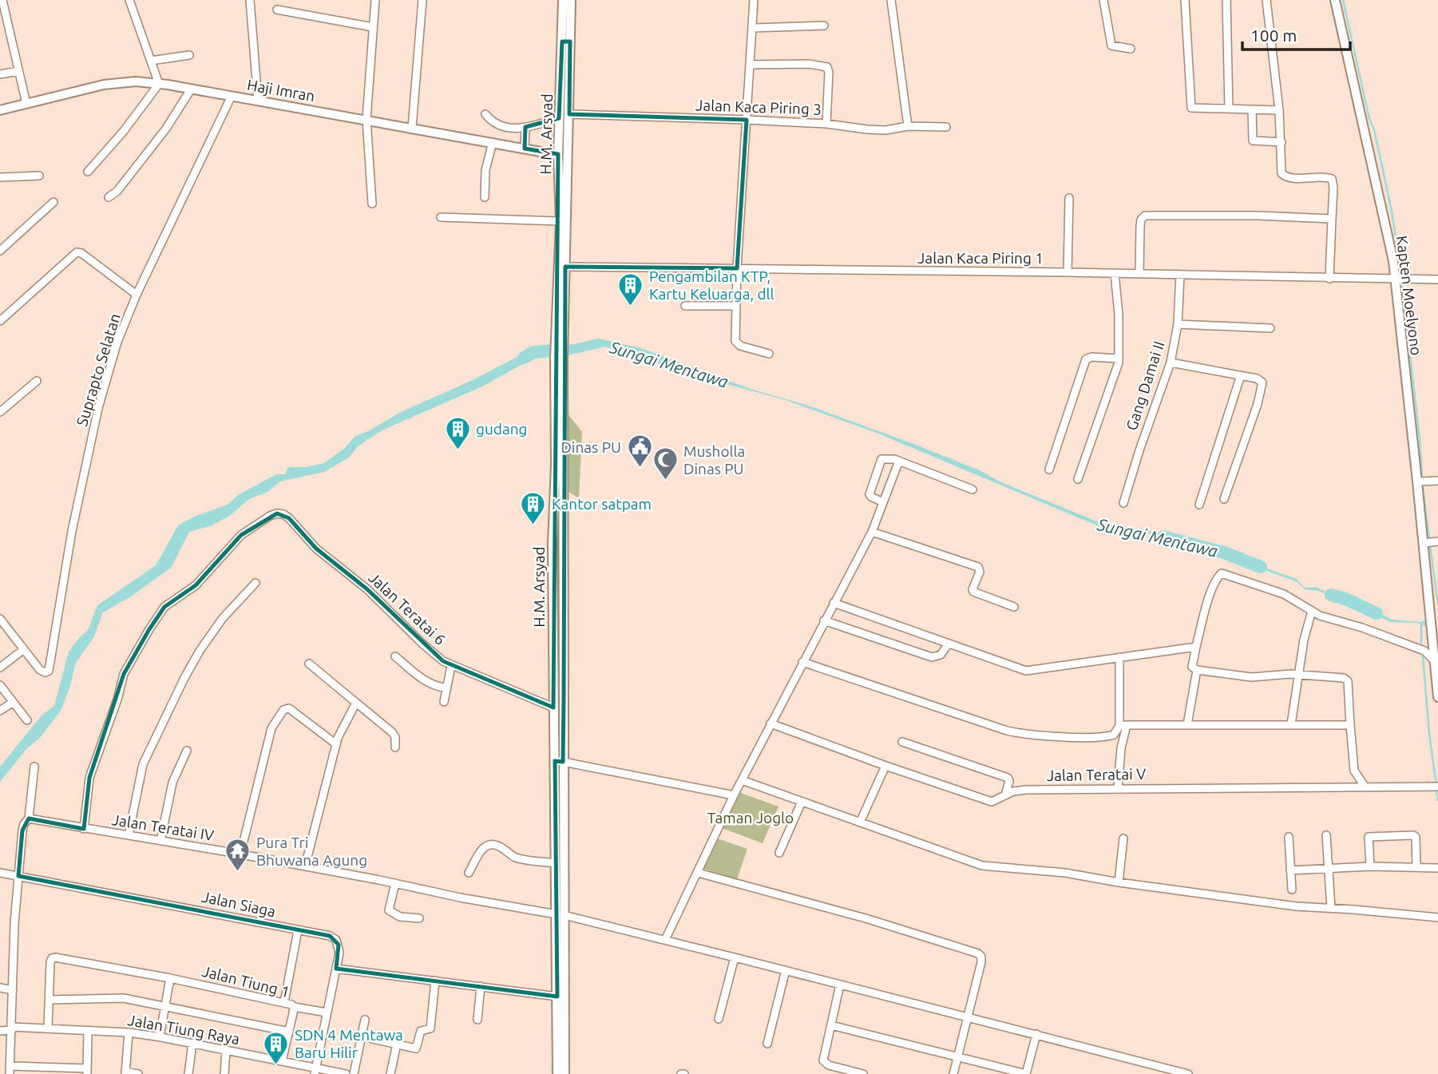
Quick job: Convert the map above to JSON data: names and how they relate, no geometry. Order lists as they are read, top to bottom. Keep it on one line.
{"streets":{"street":["Haji Imran","Jalan Kaca Piring 3","H.M. Arsyad","Jalan Kaca Piring 1","Kapten Moelyono","Suprapto Selatan","Gang Damai II","Jalan Teratai 6","Jalan Teratai V","Jalan Teratai IV","Jalan Siaga","Jalan Tiung 1","Jalan Tiung Raya"]},"crossings":[["Haji Imran","H.M. Arsyad"],["Haji Imran","Suprapto Selatan"],["Jalan Kaca Piring 3","H.M. Arsyad"],["H.M. Arsyad","Jalan Kaca Piring 1"],["H.M. Arsyad","Jalan Teratai 6"],["H.M. Arsyad","Jalan Teratai IV"],["Jalan Kaca Piring 1","Kapten Moelyono"],["Jalan Kaca Piring 1","Gang Damai II"],["Jalan Teratai 6","Jalan Teratai IV"],["Jalan Siaga","Jalan Tiung Raya"],["Jalan Tiung 1","Jalan Tiung Raya"]],"water":["Sungai Mentawa"],"parks":["Taman Joglo"],"places":{"building":["Pengambilan KTP, Kartu Keluarga, dll","gudang","Kantor satpam","SDN 4 Mentawa Baru Hilir"],"public building":["Dinas PU"],"mosque":["Musholla Dinas PU"],"temple":["Pura Tri Bhuwana Agung"]},"scale_bar":"100 m"}
